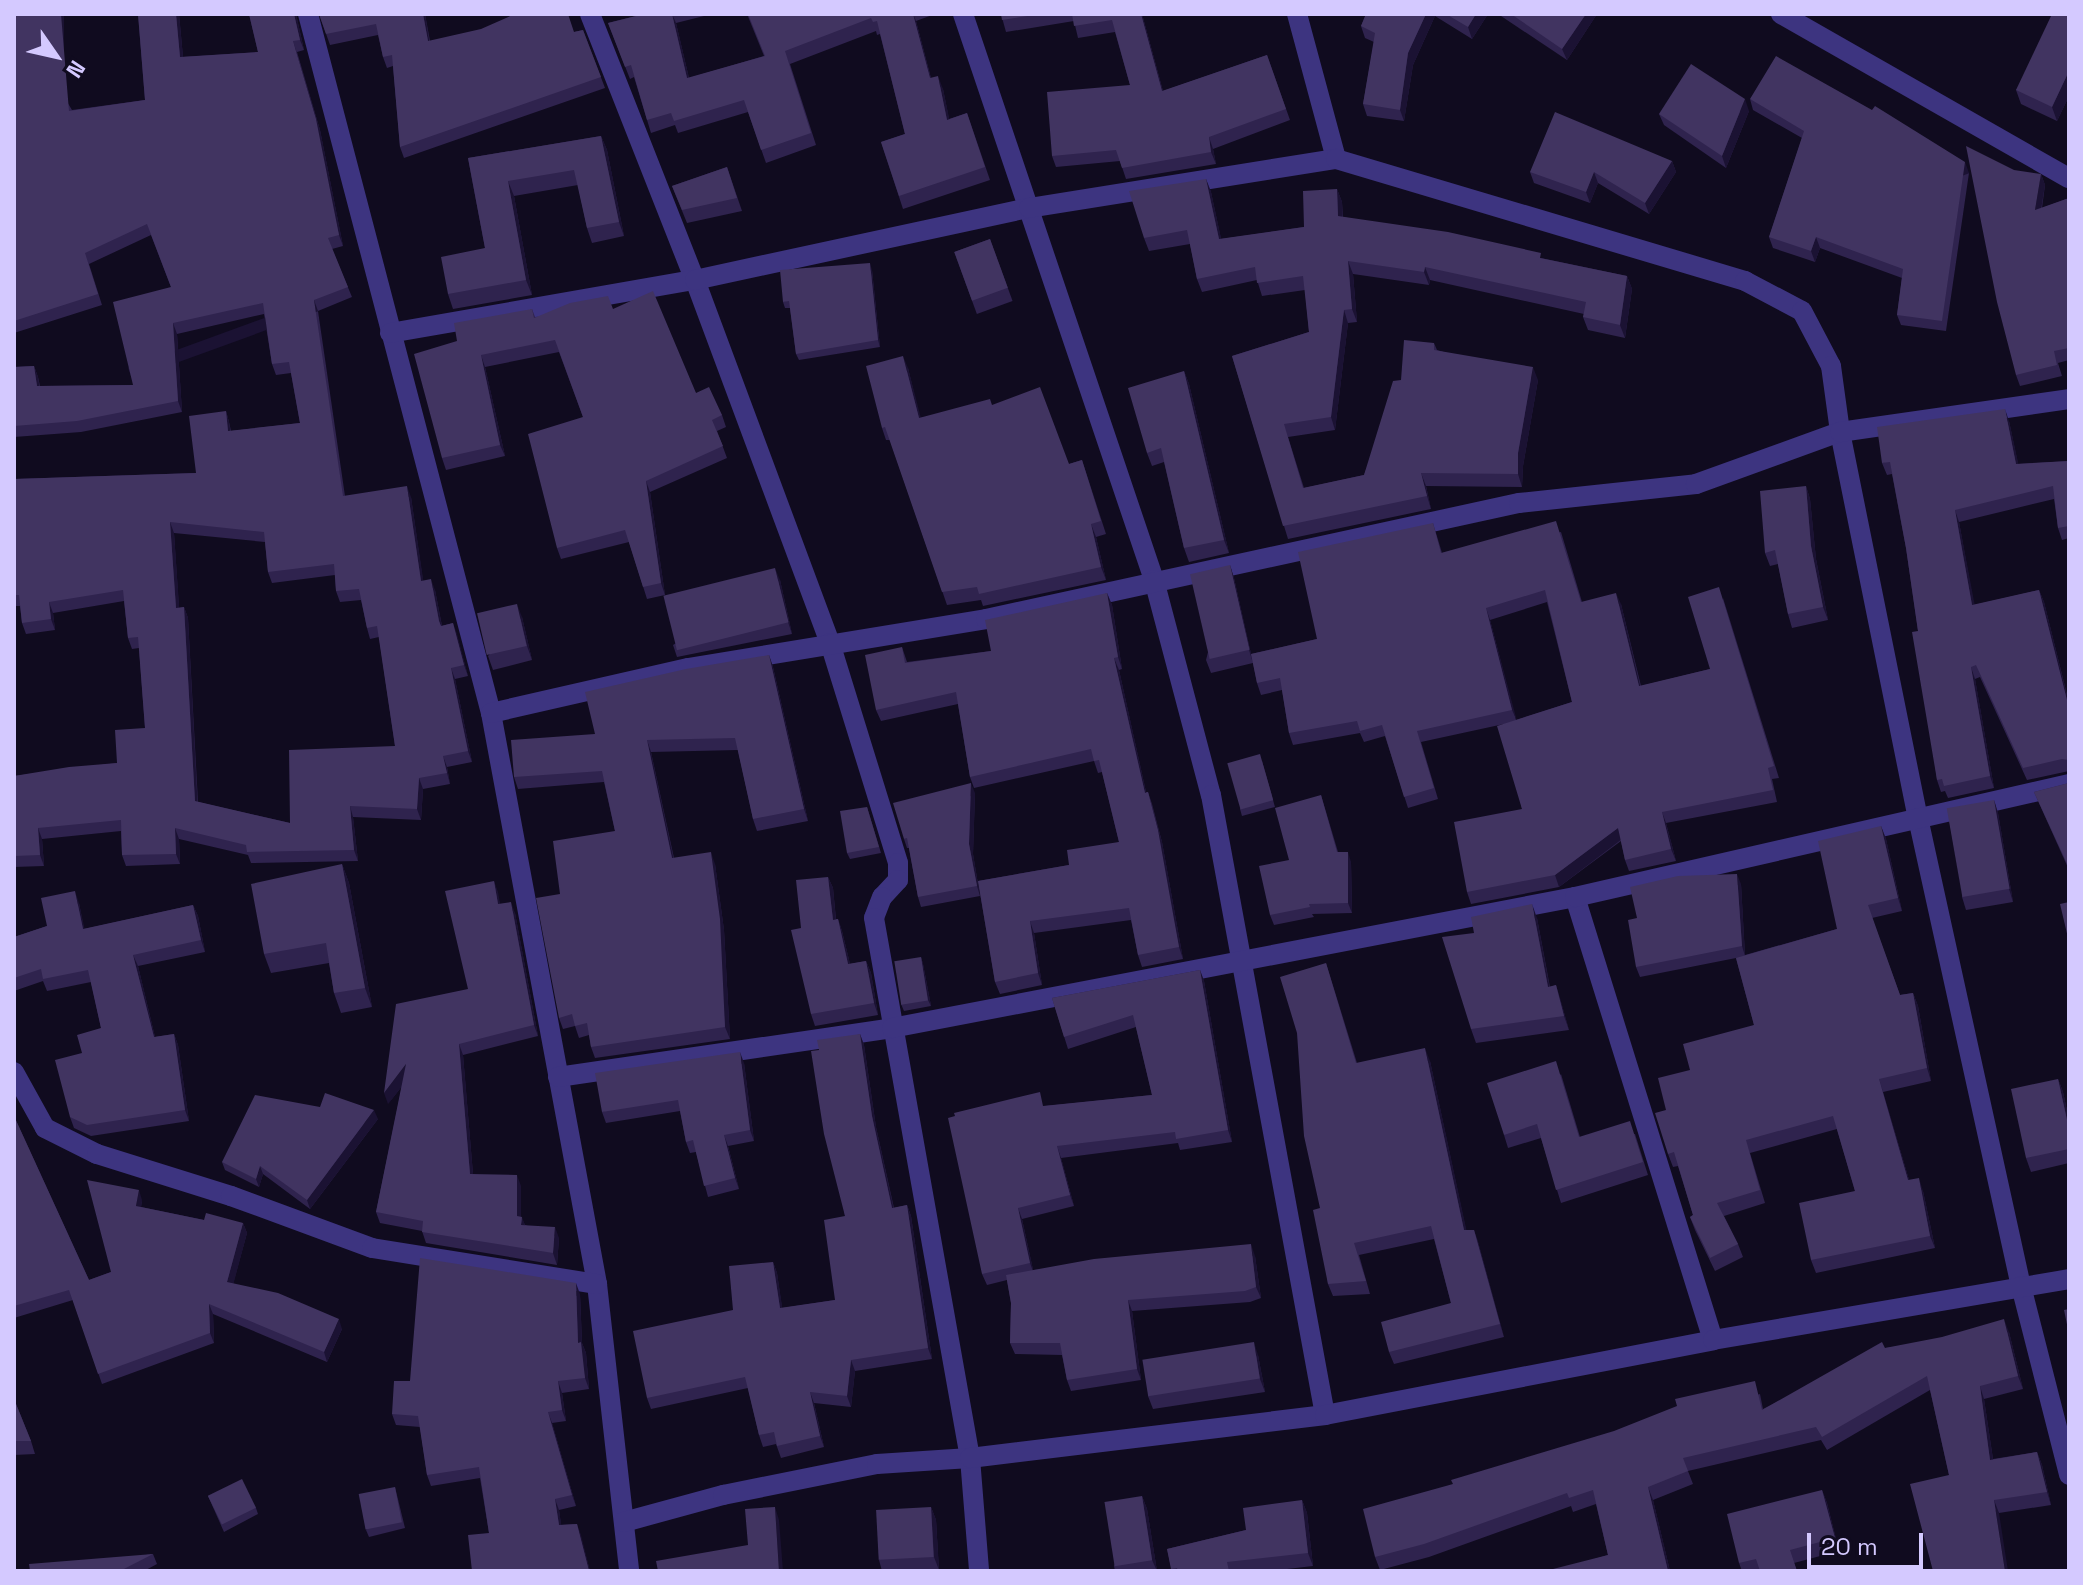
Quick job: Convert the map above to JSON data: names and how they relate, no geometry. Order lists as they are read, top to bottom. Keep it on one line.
{"scale_bar":"20 m","north":"bottom right"}
